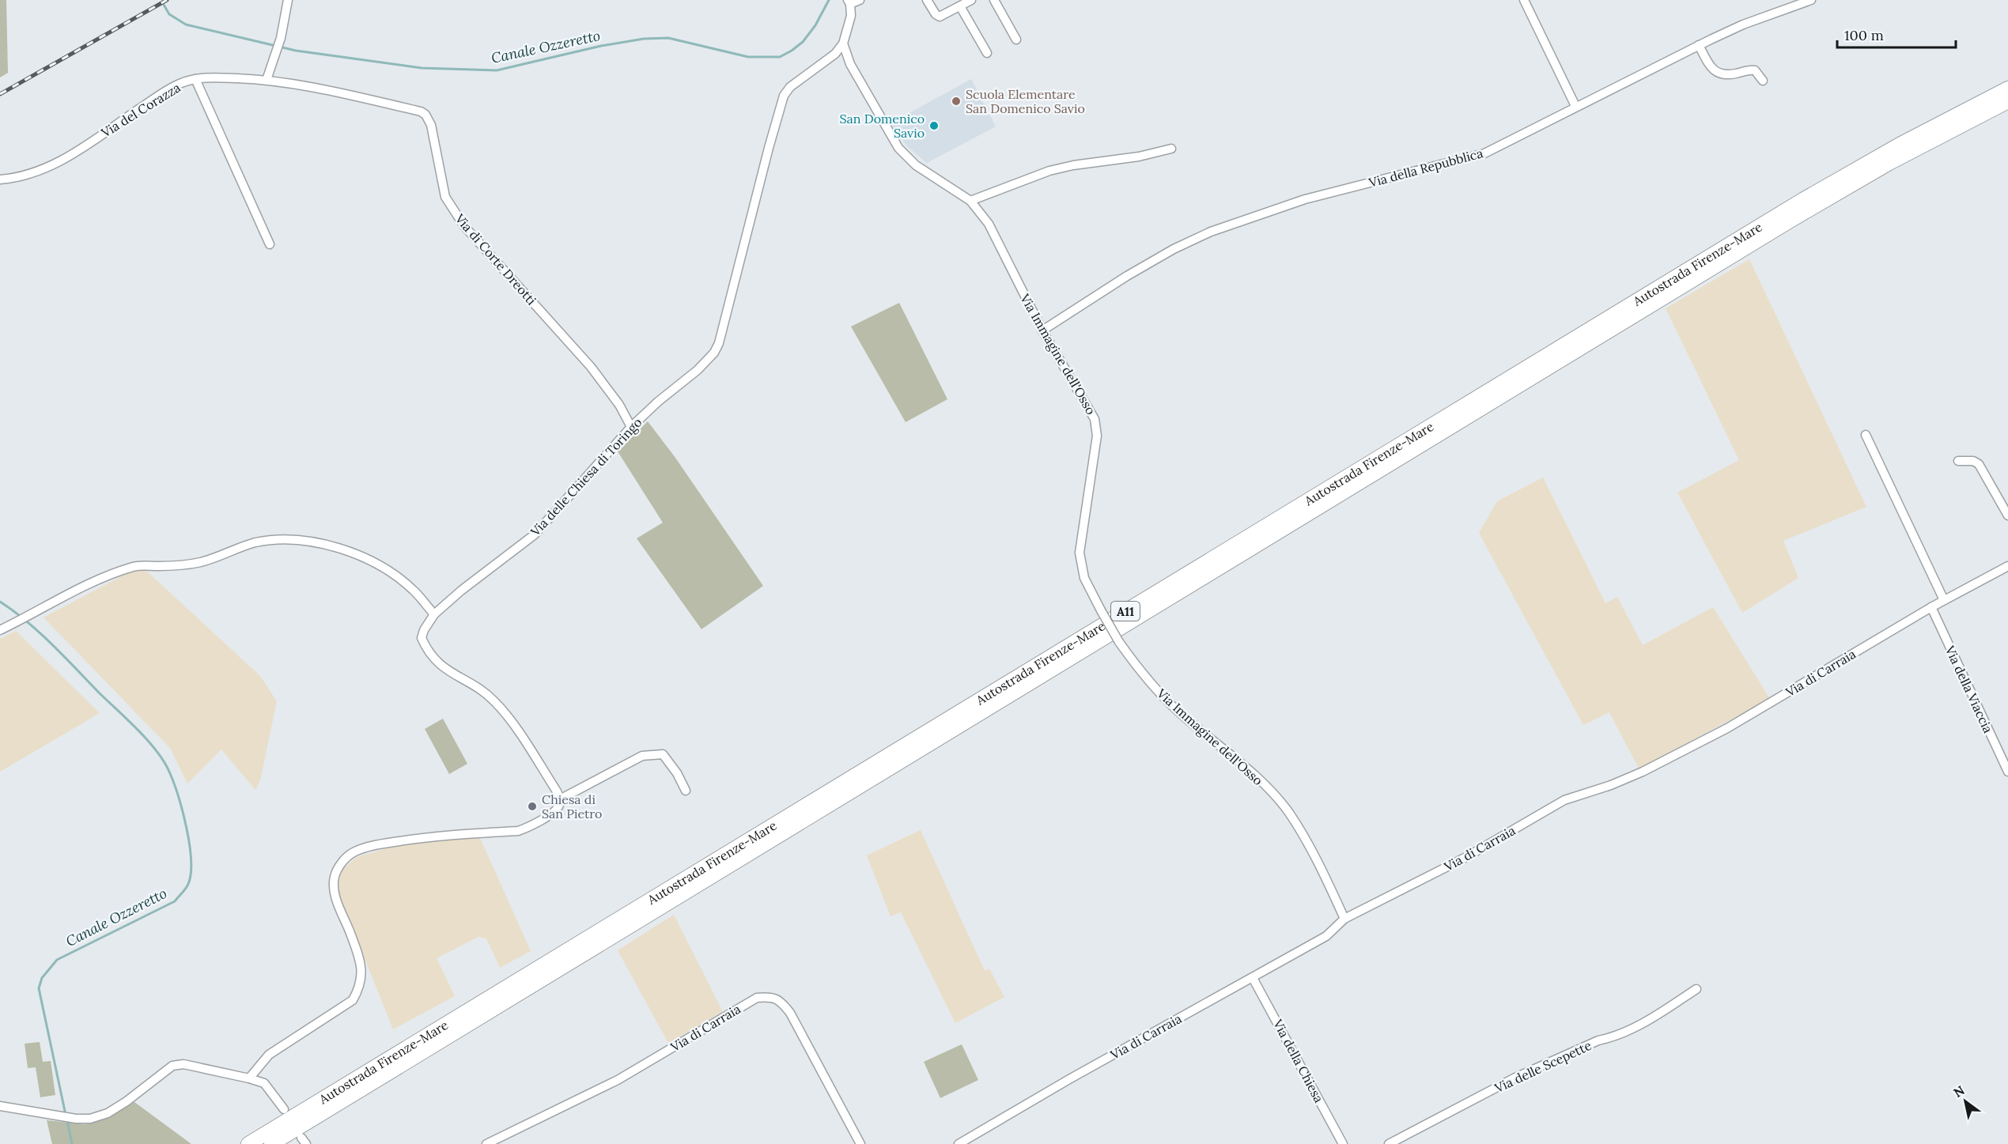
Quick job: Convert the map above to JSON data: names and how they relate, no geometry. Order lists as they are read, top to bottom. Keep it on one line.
{"streets":{"highway":["Autostrada Firenze-Mare","A11"],"street":["Via del Corazza","Via della Repubblica","Via di Corte Dreotti","Via Immagine dell'Osso","Via delle Chiesa di Toringo","Via di Carraia","Via della Viaccia","Via della Chiesa","Via delle Scepette"]},"crossings":[["Via del Corazza","Via di Corte Dreotti"],["Via della Repubblica","Via Immagine dell'Osso"],["Via di Corte Dreotti","Via delle Chiesa di Toringo"],["Via Immagine dell'Osso","Via delle Chiesa di Toringo"],["Via Immagine dell'Osso","Via di Carraia"],["Via di Carraia","Via della Viaccia"],["Via di Carraia","Via della Chiesa"]],"water":["Canale Ozzeretto"],"places":["Scuola Elementare San Domenico Savio","San Domenico Savio","Chiesa di San Pietro"],"scale_bar":"100 m","north":"top left"}
